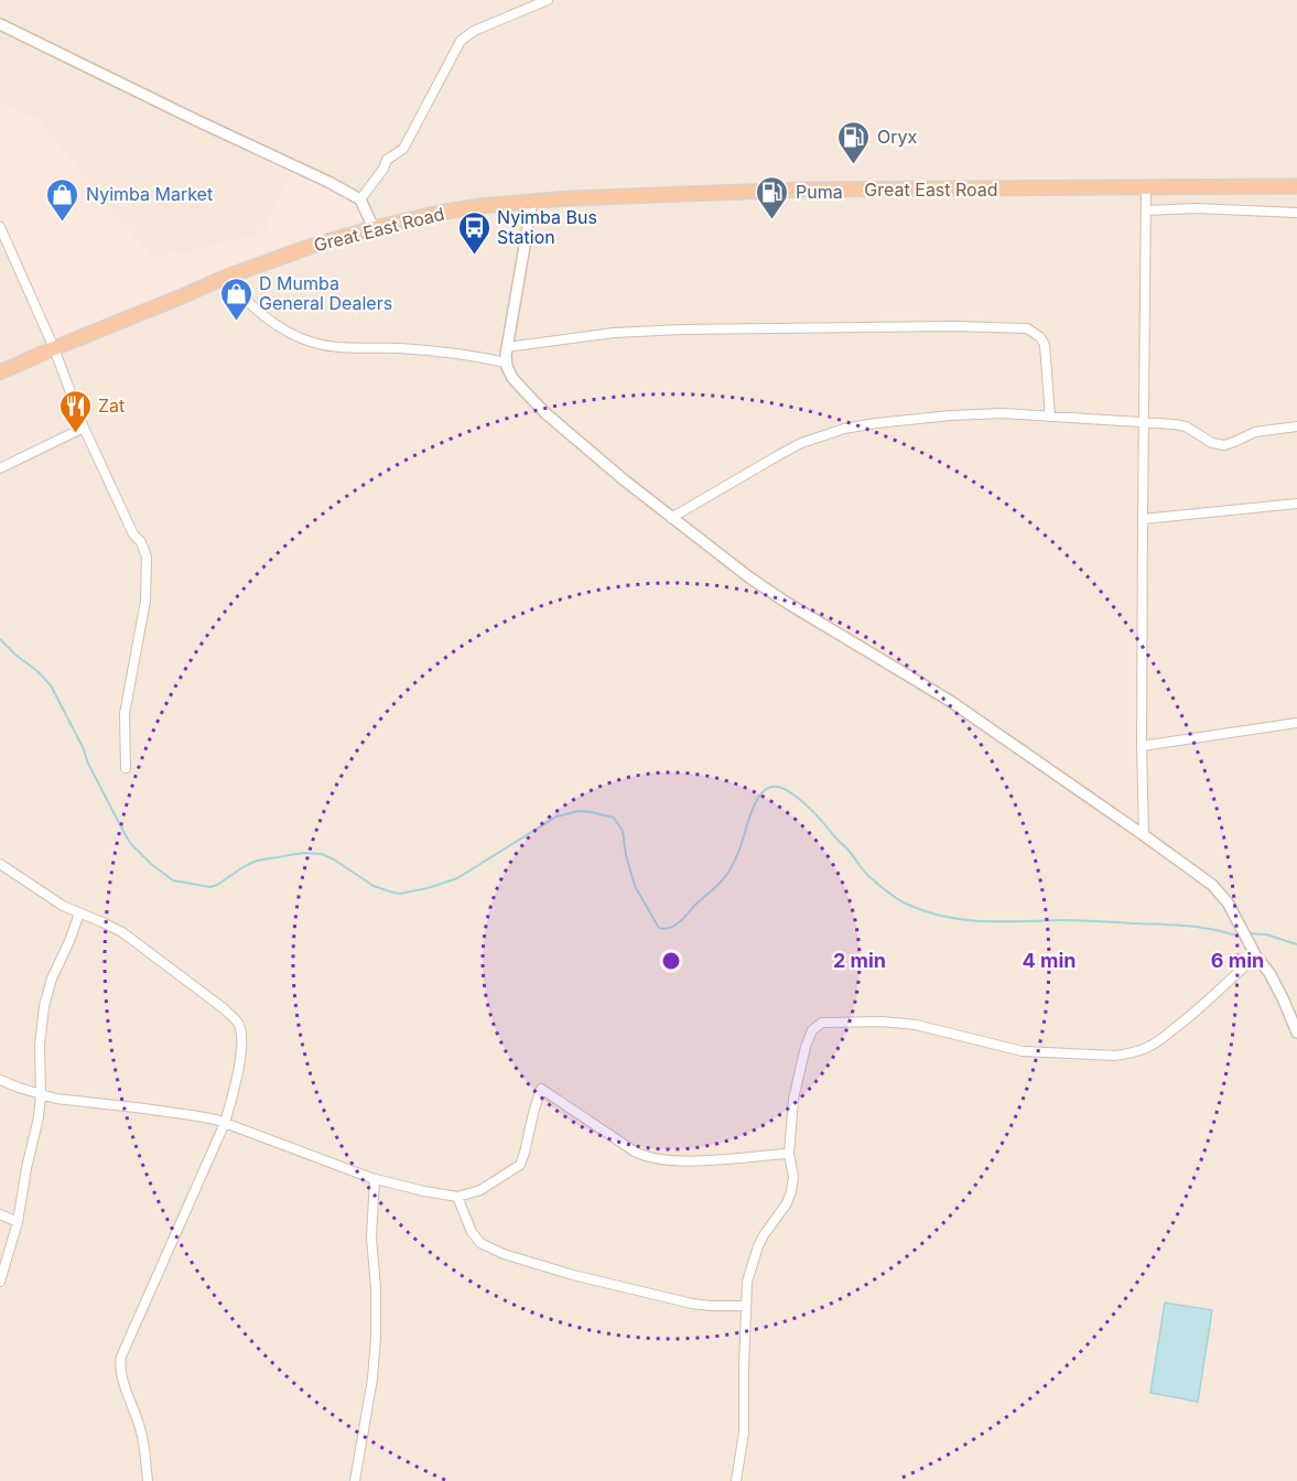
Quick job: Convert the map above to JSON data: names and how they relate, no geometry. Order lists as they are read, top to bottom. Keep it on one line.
{"streets":{"highway":["Great East Road"]},"places":{"fuel station":["Oryx","Puma"],"shop":["Nyimba Market","D Mumba General Dealers"],"bus stop":["Nyimba Bus Station"],"restaurant":["Zat"]},"rings":["2 min","4 min","6 min"]}
